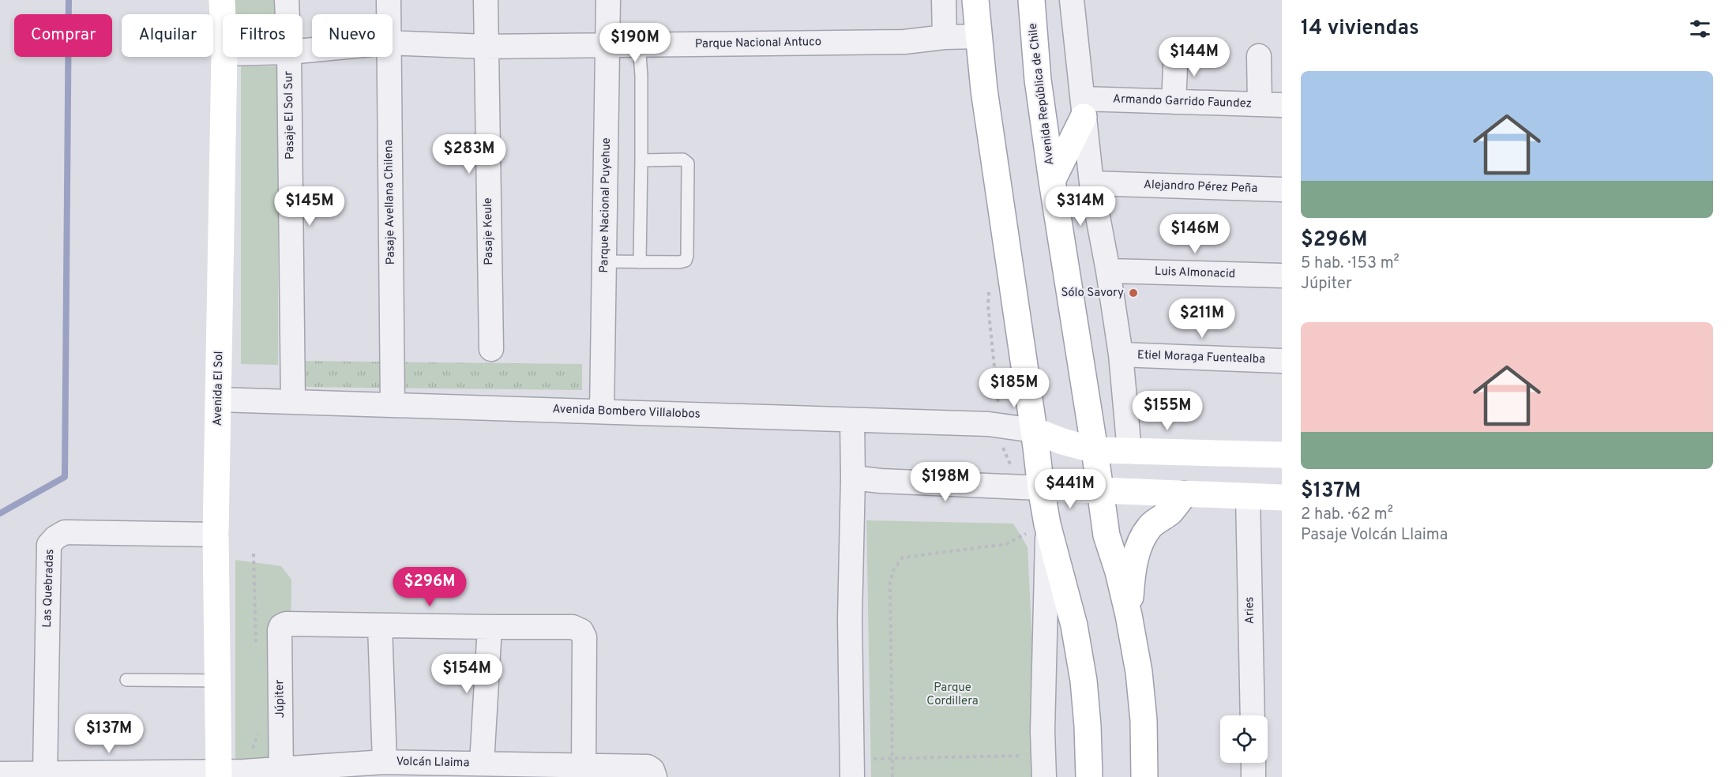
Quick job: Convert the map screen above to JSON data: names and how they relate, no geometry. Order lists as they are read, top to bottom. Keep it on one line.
{"streets":{"main road":["Avenida República de Chile","Avenida El Sol"],"street":["Parque Nacional Antuco","Armando Garrido Faundez","Pasaje El Sol Sur","Alejandro Pérez Peña","Pasaje Avellana Chilena","Parque Nacional Puyehue","Pasaje Keule","Luis Almonacid","Etiel Moraga Fuentealba","Avenida Bombero Villalobos","Las Quebradas","Aries","Júpiter","Volcán Llaima"]},"crossings":[["Parque Nacional Antuco","Parque Nacional Puyehue"],["Parque Nacional Antuco","Pasaje Keule"],["Pasaje El Sol Sur","Avenida Bombero Villalobos"],["Pasaje Avellana Chilena","Avenida Bombero Villalobos"],["Parque Nacional Puyehue","Avenida Bombero Villalobos"],["Avenida El Sol","Avenida Bombero Villalobos"],["Avenida El Sol","Las Quebradas"],["Avenida El Sol","Volcán Llaima"],["Las Quebradas","Volcán Llaima"],["Júpiter","Volcán Llaima"]],"parks":["Parque Cordillera"],"places":["Sólo Savory"],"page":{"heading":"14 viviendas","chip":["Comprar","Alquilar","Filtros","Nuevo"],"price":["$190M","$144M","$283M","$145M","$314M","$146M","$211M","$185M","$155M","$198M","$441M","$296M","$154M","$137M"],"list":[{"name":"$296M","note":"5 hab. · 153 m² · Júpiter"},{"name":"$137M","note":"2 hab. · 62 m² · Pasaje Volcán Llaima"}]}}
